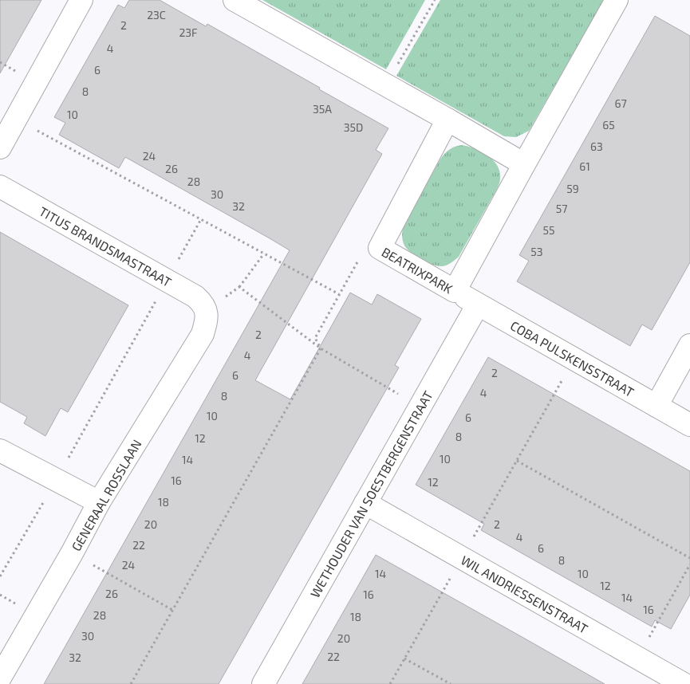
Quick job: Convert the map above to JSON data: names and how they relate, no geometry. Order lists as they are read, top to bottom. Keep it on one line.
{"streets":{"street":["TITUS BRANDSMASTRAAT","BEATRIXPARK","COBA PULSKENSSTRAAT","WETHOUDER VAN SOESTBERGENSTRAAT","GENERAAL ROSSLAAN","WIL ANDRIESSENSTRAAT"]},"crossings":[["TITUS BRANDSMASTRAAT","GENERAAL ROSSLAAN"],["BEATRIXPARK","COBA PULSKENSSTRAAT"],["COBA PULSKENSSTRAAT","WETHOUDER VAN SOESTBERGENSTRAAT"],["WETHOUDER VAN SOESTBERGENSTRAAT","WIL ANDRIESSENSTRAAT"]],"house_numbers":["23C","2","23F","4","6","8","67","35A","10","65","35D","63","24","61","26","28","59","30","32","57","55","53","2","4","2","6","4","8","10","6","8","12","10","14","16","12","18","20","2","4","22","6","8","24","14","10","12","26","16","14","16","28","18","30","20","22","32"]}
